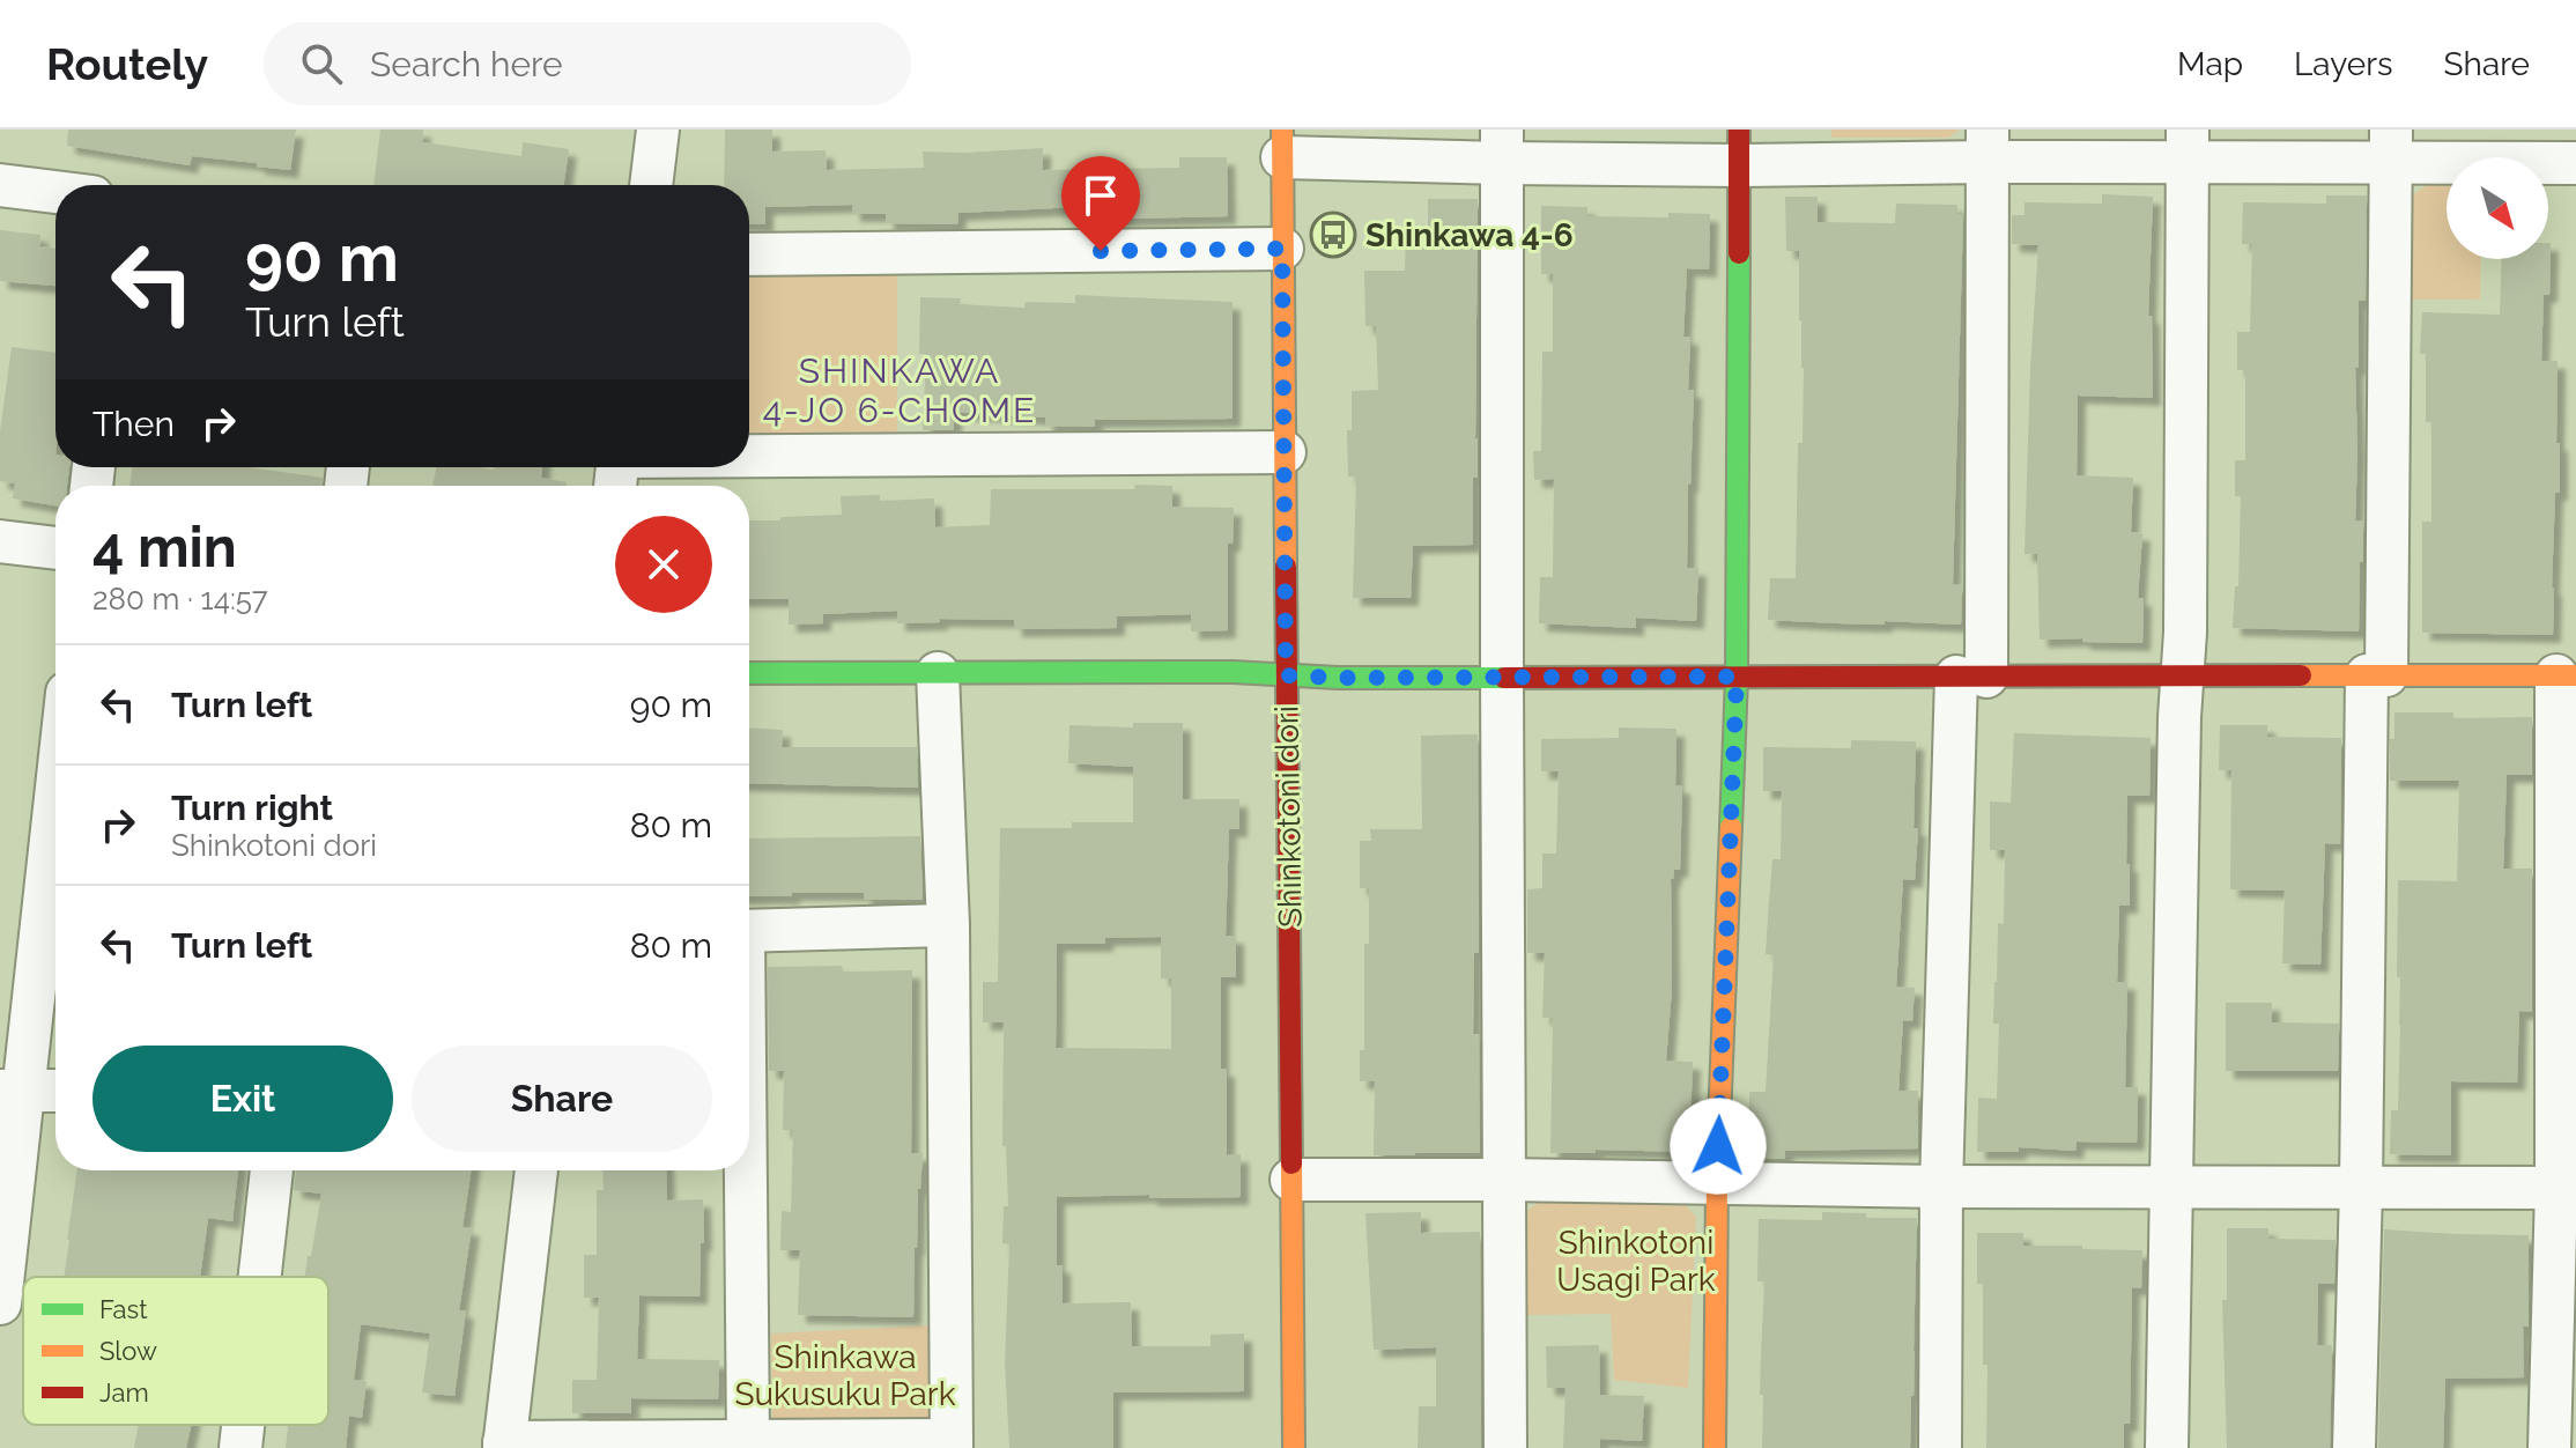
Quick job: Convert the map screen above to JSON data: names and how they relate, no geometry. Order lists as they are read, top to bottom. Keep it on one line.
{"streets":{"street":["Shinkotoni dori"]},"districts":["SHINKAWA 4-JO 6-CHOME"],"parks":["Shinkotoni Usagi Park","Shinkawa Sukusuku Park"],"places":{"bus stop":["Shinkawa 4-6"]},"legend":["Fast","Slow","Jam"],"north":"bottom right","page":{"header":"Routely","search":"Search here","nav":["Map","Layers","Share"],"turn":["90 m","Turn left"],"then":"Then","heading":["4 min","280 m · 14:57"],"list":[{"name":"Turn left","value":"90 m"},{"name":"Turn right","note":"Shinkotoni dori","value":"80 m"},{"name":"Turn left","value":"80 m"}],"buttons":["Exit","Share"]}}
